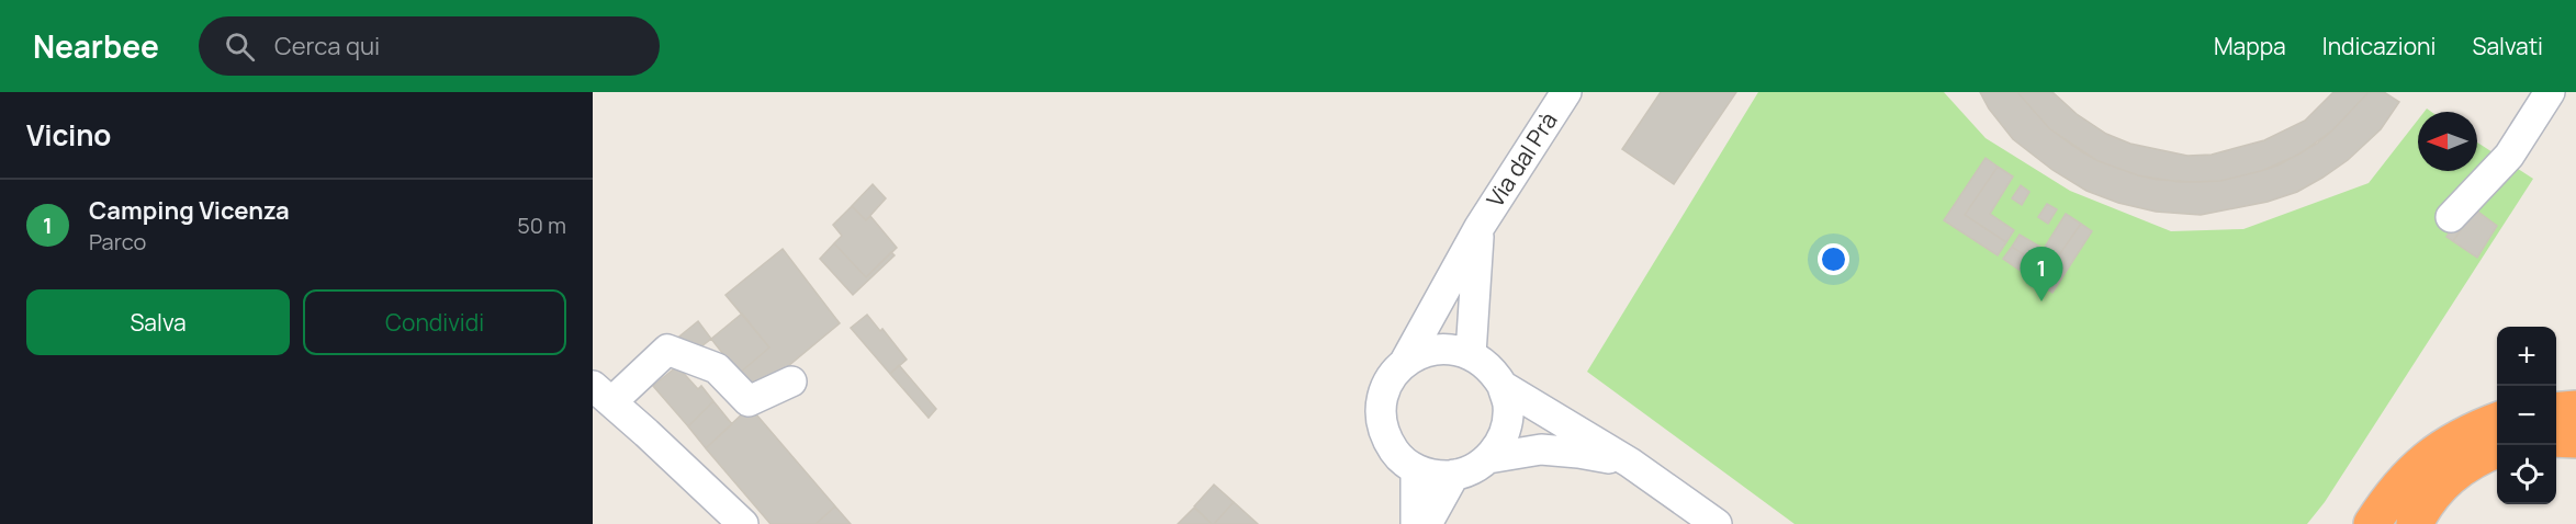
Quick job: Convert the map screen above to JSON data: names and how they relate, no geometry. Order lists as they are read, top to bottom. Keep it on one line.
{"streets":{"street":["Via dal Prà"]},"north":"left","page":{"header":"Nearbee","search":"Cerca qui","nav":["Mappa","Indicazioni","Salvati"],"heading":"Vicino","list":[{"mark":"1","name":"Camping Vicenza","note":"Parco","value":"50 m"}],"pins":"1","buttons":["Salva","Condividi"],"map_buttons":["+","−"]}}
